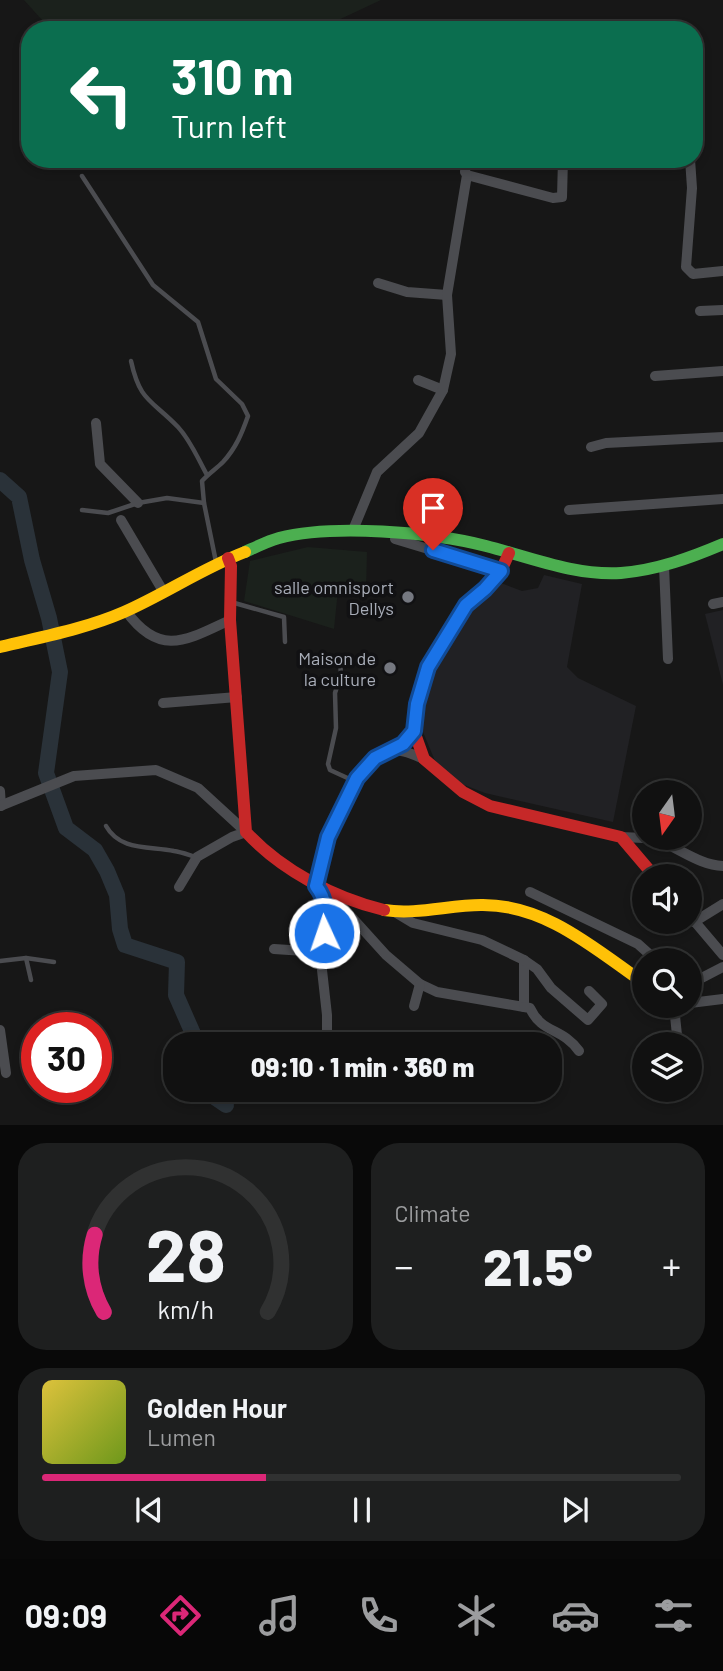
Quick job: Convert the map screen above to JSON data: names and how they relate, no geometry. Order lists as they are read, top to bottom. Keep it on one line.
{"places":["salle omnisport Dellys","Maison de la culture"],"north":"bottom","page":{"turn":["310 m","Turn left"],"limit":"30","trip":"09:10 · 1 min · 360 m","tile":"Climate","heat":["−","21.5°","+"],"song":["Golden Hour","Lumen"],"tabs":"09:09","gauge":["28","km/h"]}}
